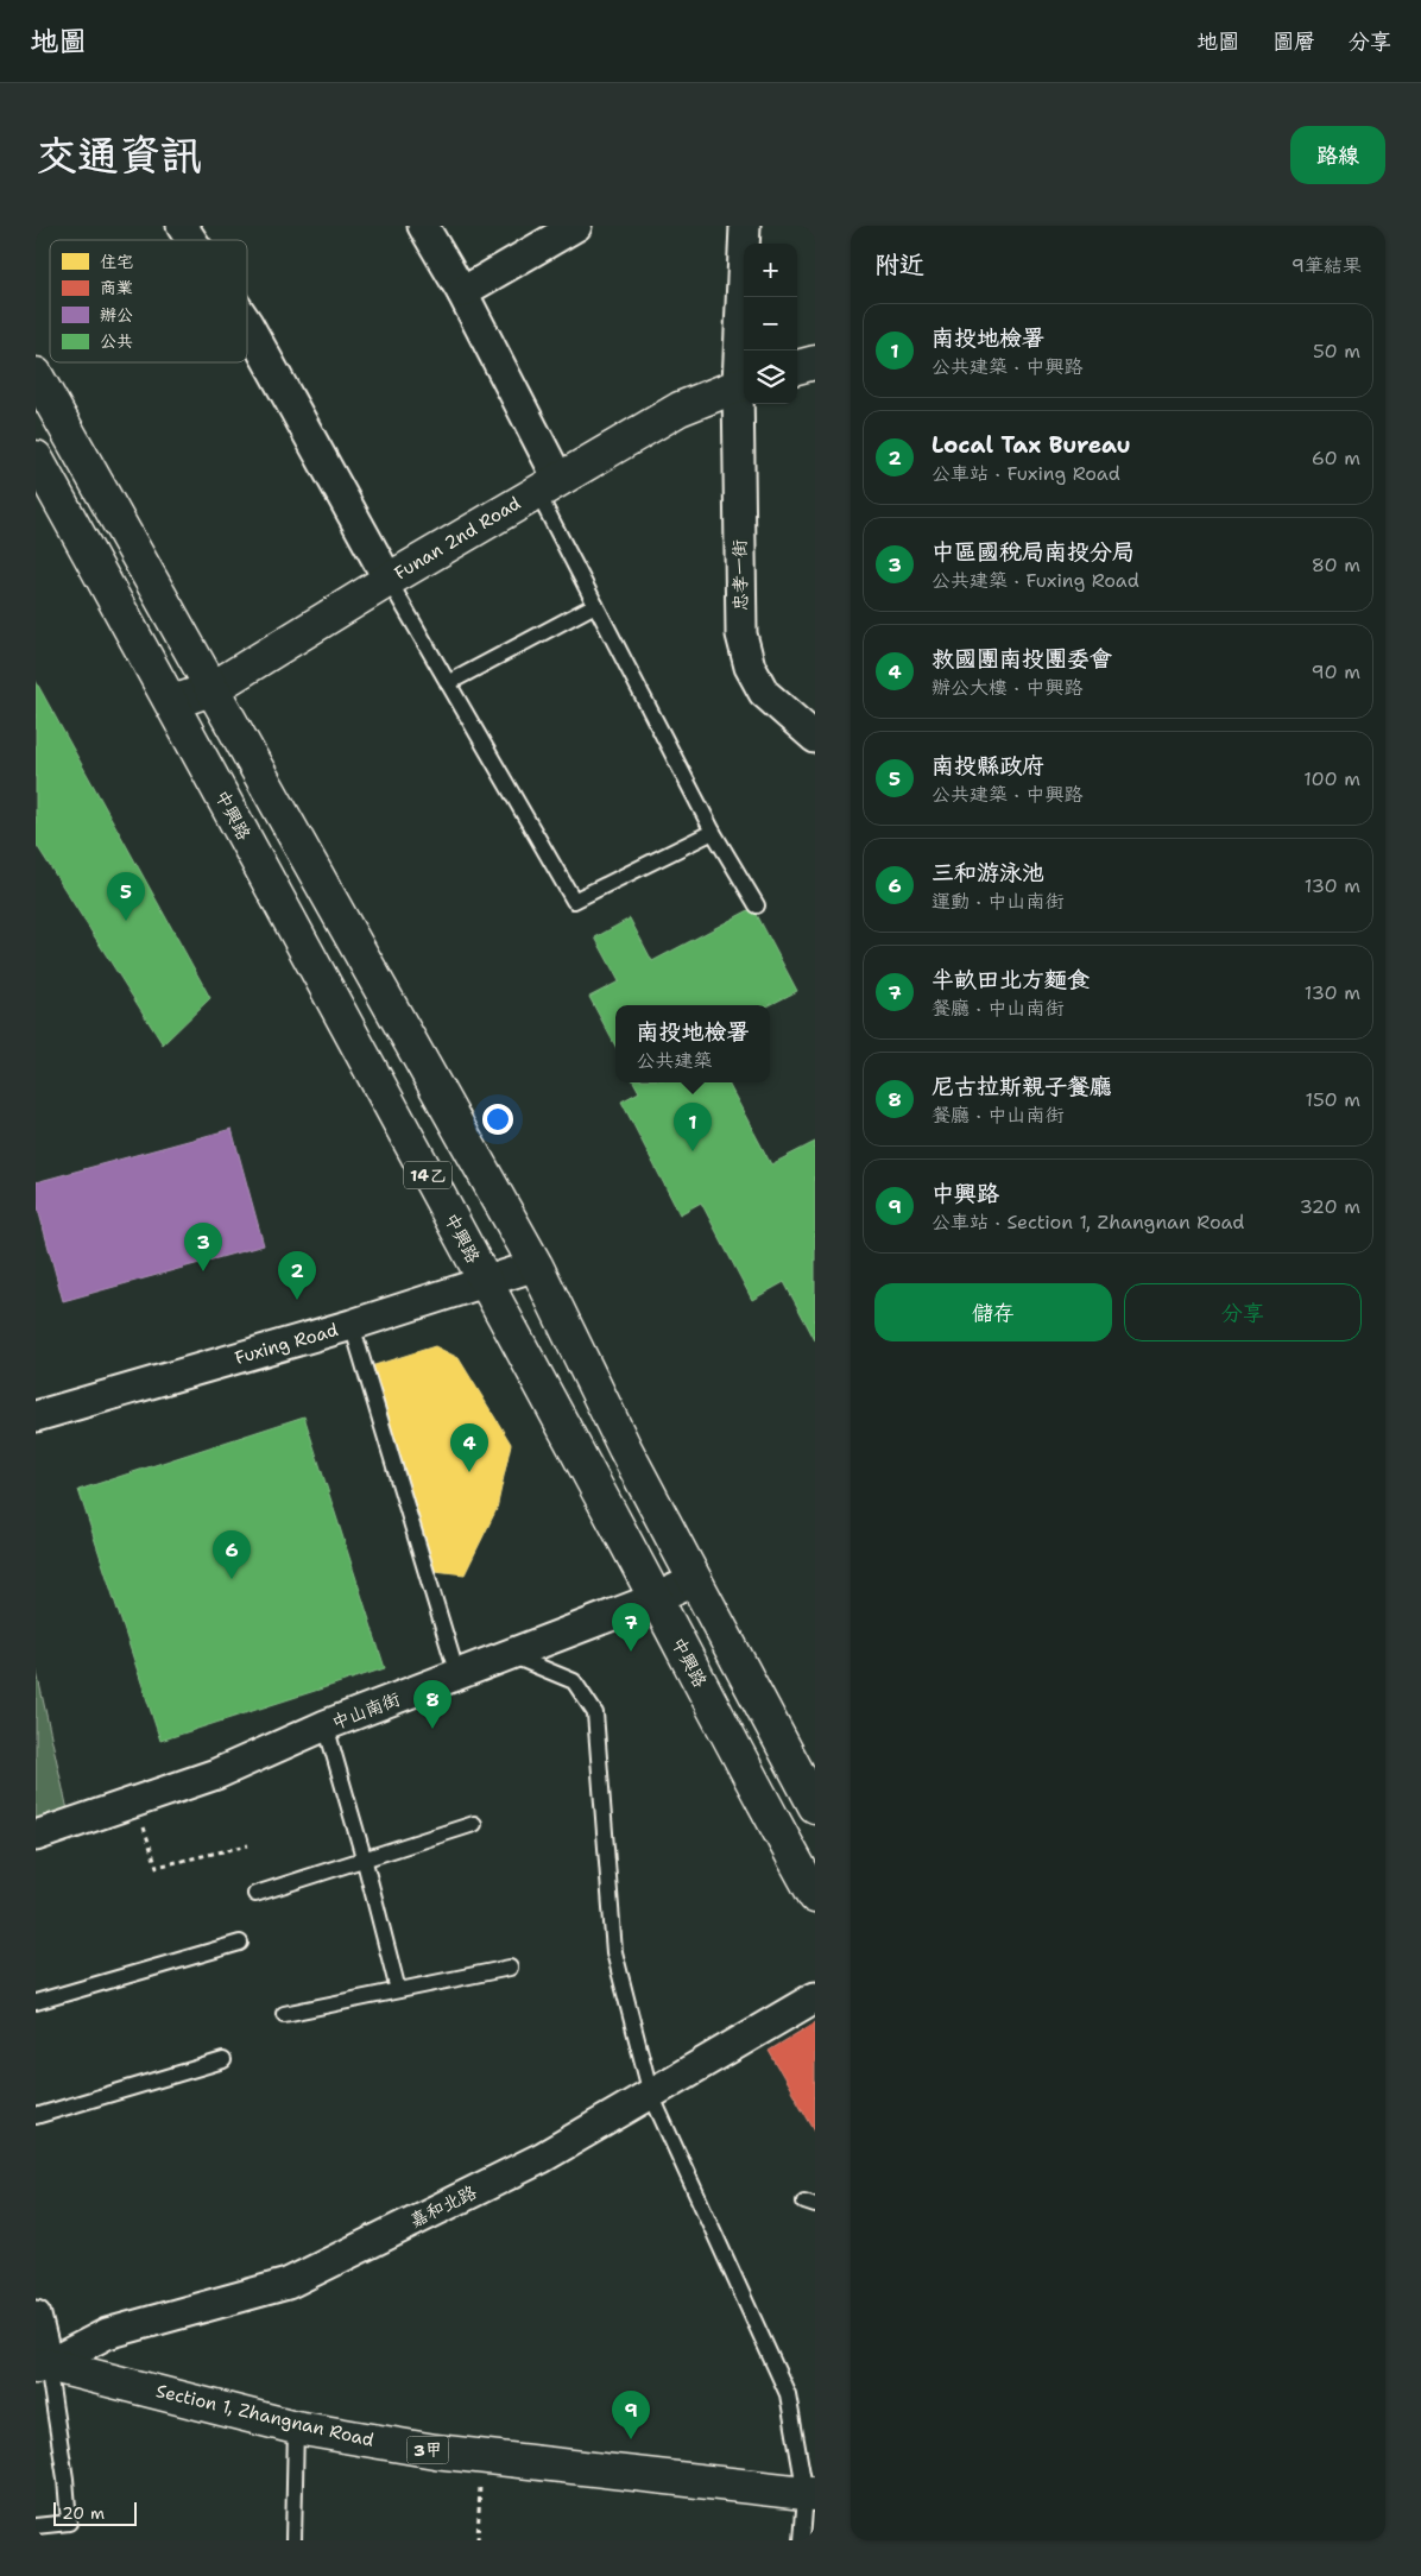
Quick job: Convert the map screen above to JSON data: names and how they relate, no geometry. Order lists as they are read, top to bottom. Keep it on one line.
{"streets":{"main road":["Funan 2nd Road","中興路","14乙","Section 1, Zhangnan Road","3甲"],"street":["忠孝一街","Fuxing Road","中山南街","嘉和北路"]},"crossings":[["Funan 2nd Road","忠孝一街"],["Funan 2nd Road","中興路"],["Funan 2nd Road","14乙"],["中興路","Fuxing Road"],["中興路","中山南街"],["14乙","Fuxing Road"],["14乙","中山南街"],["嘉和北路","Section 1, Zhangnan Road"]],"legend":["住宅","商業","辦公","公共"],"scale_bar":"20 m","page":{"header":"地圖","nav":["地圖","圖層","分享"],"buttons":["路線",["儲存","分享"]],"title":"交通資訊","heading":["附近","9筆結果"],"map_buttons":["+","−"],"list":[{"mark":"1","name":"南投地檢署","note":"公共建築 · 中興路","value":"50 m"},{"mark":"2","name":"Local Tax Bureau","note":"公車站 · Fuxing Road","value":"60 m"},{"mark":"3","name":"中區國稅局南投分局","note":"公共建築 · Fuxing Road","value":"80 m"},{"mark":"4","name":"救國團南投團委會","note":"辦公大樓 · 中興路","value":"90 m"},{"mark":"5","name":"南投縣政府","note":"公共建築 · 中興路","value":"100 m"},{"mark":"6","name":"三和游泳池","note":"運動 · 中山南街","value":"130 m"},{"mark":"7","name":"半畝田北方麵食","note":"餐廳 · 中山南街","value":"130 m"},{"mark":"8","name":"尼古拉斯親子餐廳","note":"餐廳 · 中山南街","value":"150 m"},{"mark":"9","name":"中興路","note":"公車站 · Section 1, Zhangnan Road","value":"320 m"}],"pins":["5","1","3","2","4","6","7","8","9"],"popup":["南投地檢署","公共建築"],"scale":"20 m"}}
